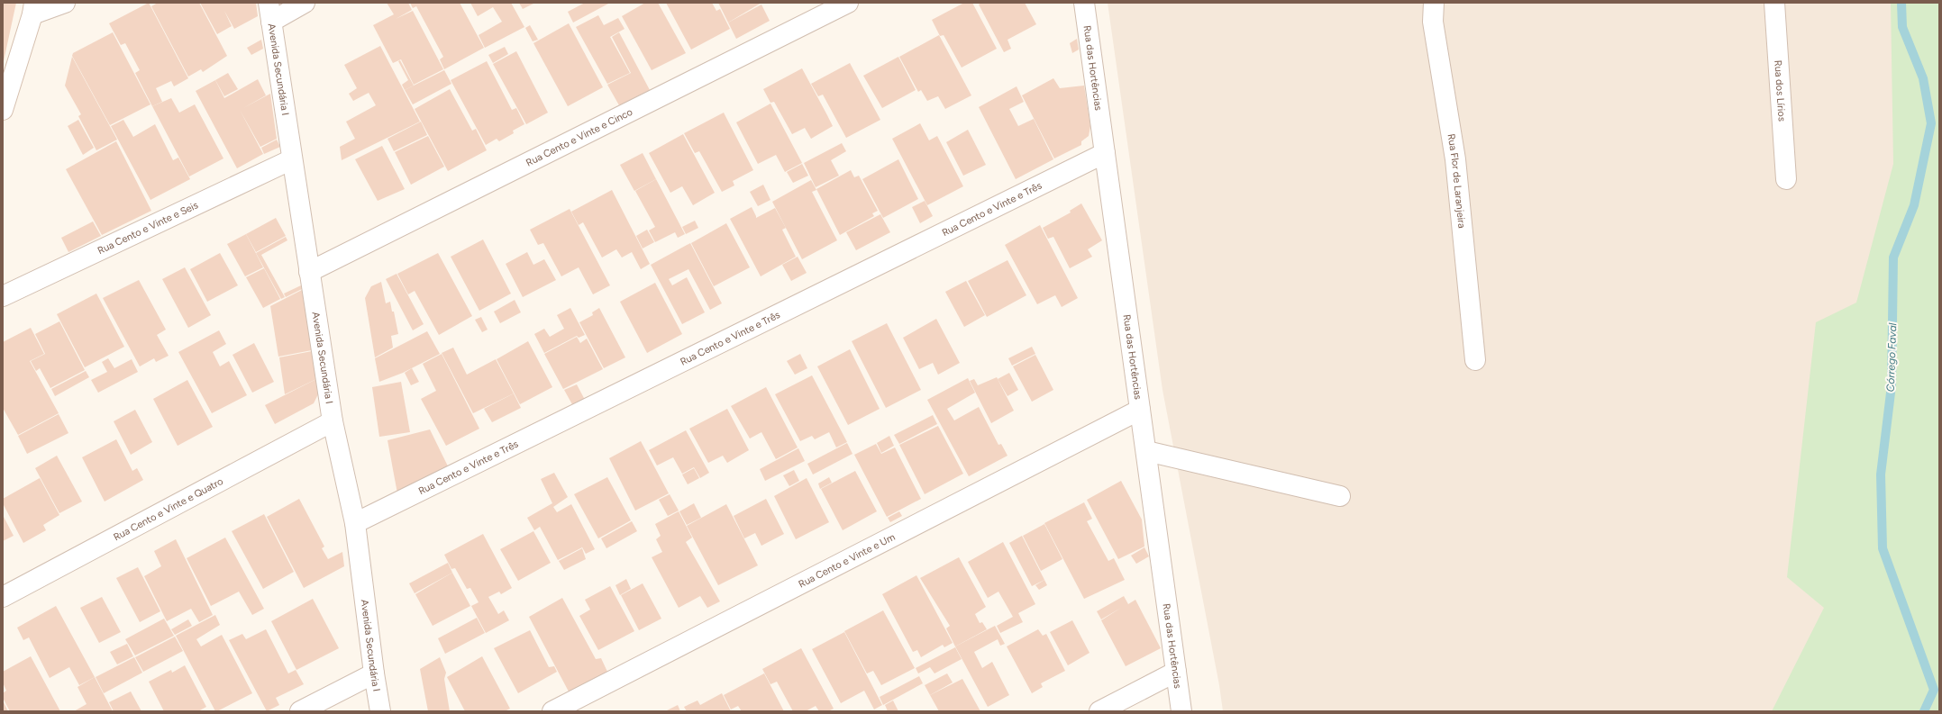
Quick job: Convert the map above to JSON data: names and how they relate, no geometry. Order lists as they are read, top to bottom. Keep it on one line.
{"streets":{"street":["Rua das Hortências","Avenida Secundária I","Rua dos Lírios","Rua Cento e Vinte e Cinco","Rua Flor de Laranjeira","Rua Cento e Vinte e Três","Rua Cento e Vinte e Seis","Rua Cento e Vinte e Quatro","Rua Cento e Vinte e Um"]},"crossings":[["Rua das Hortências","Rua Cento e Vinte e Três"],["Rua das Hortências","Rua Cento e Vinte e Um"],["Avenida Secundária I","Rua Cento e Vinte e Cinco"],["Avenida Secundária I","Rua Cento e Vinte e Três"],["Avenida Secundária I","Rua Cento e Vinte e Seis"],["Avenida Secundária I","Rua Cento e Vinte e Quatro"]],"water":["Córrego Faval"]}
